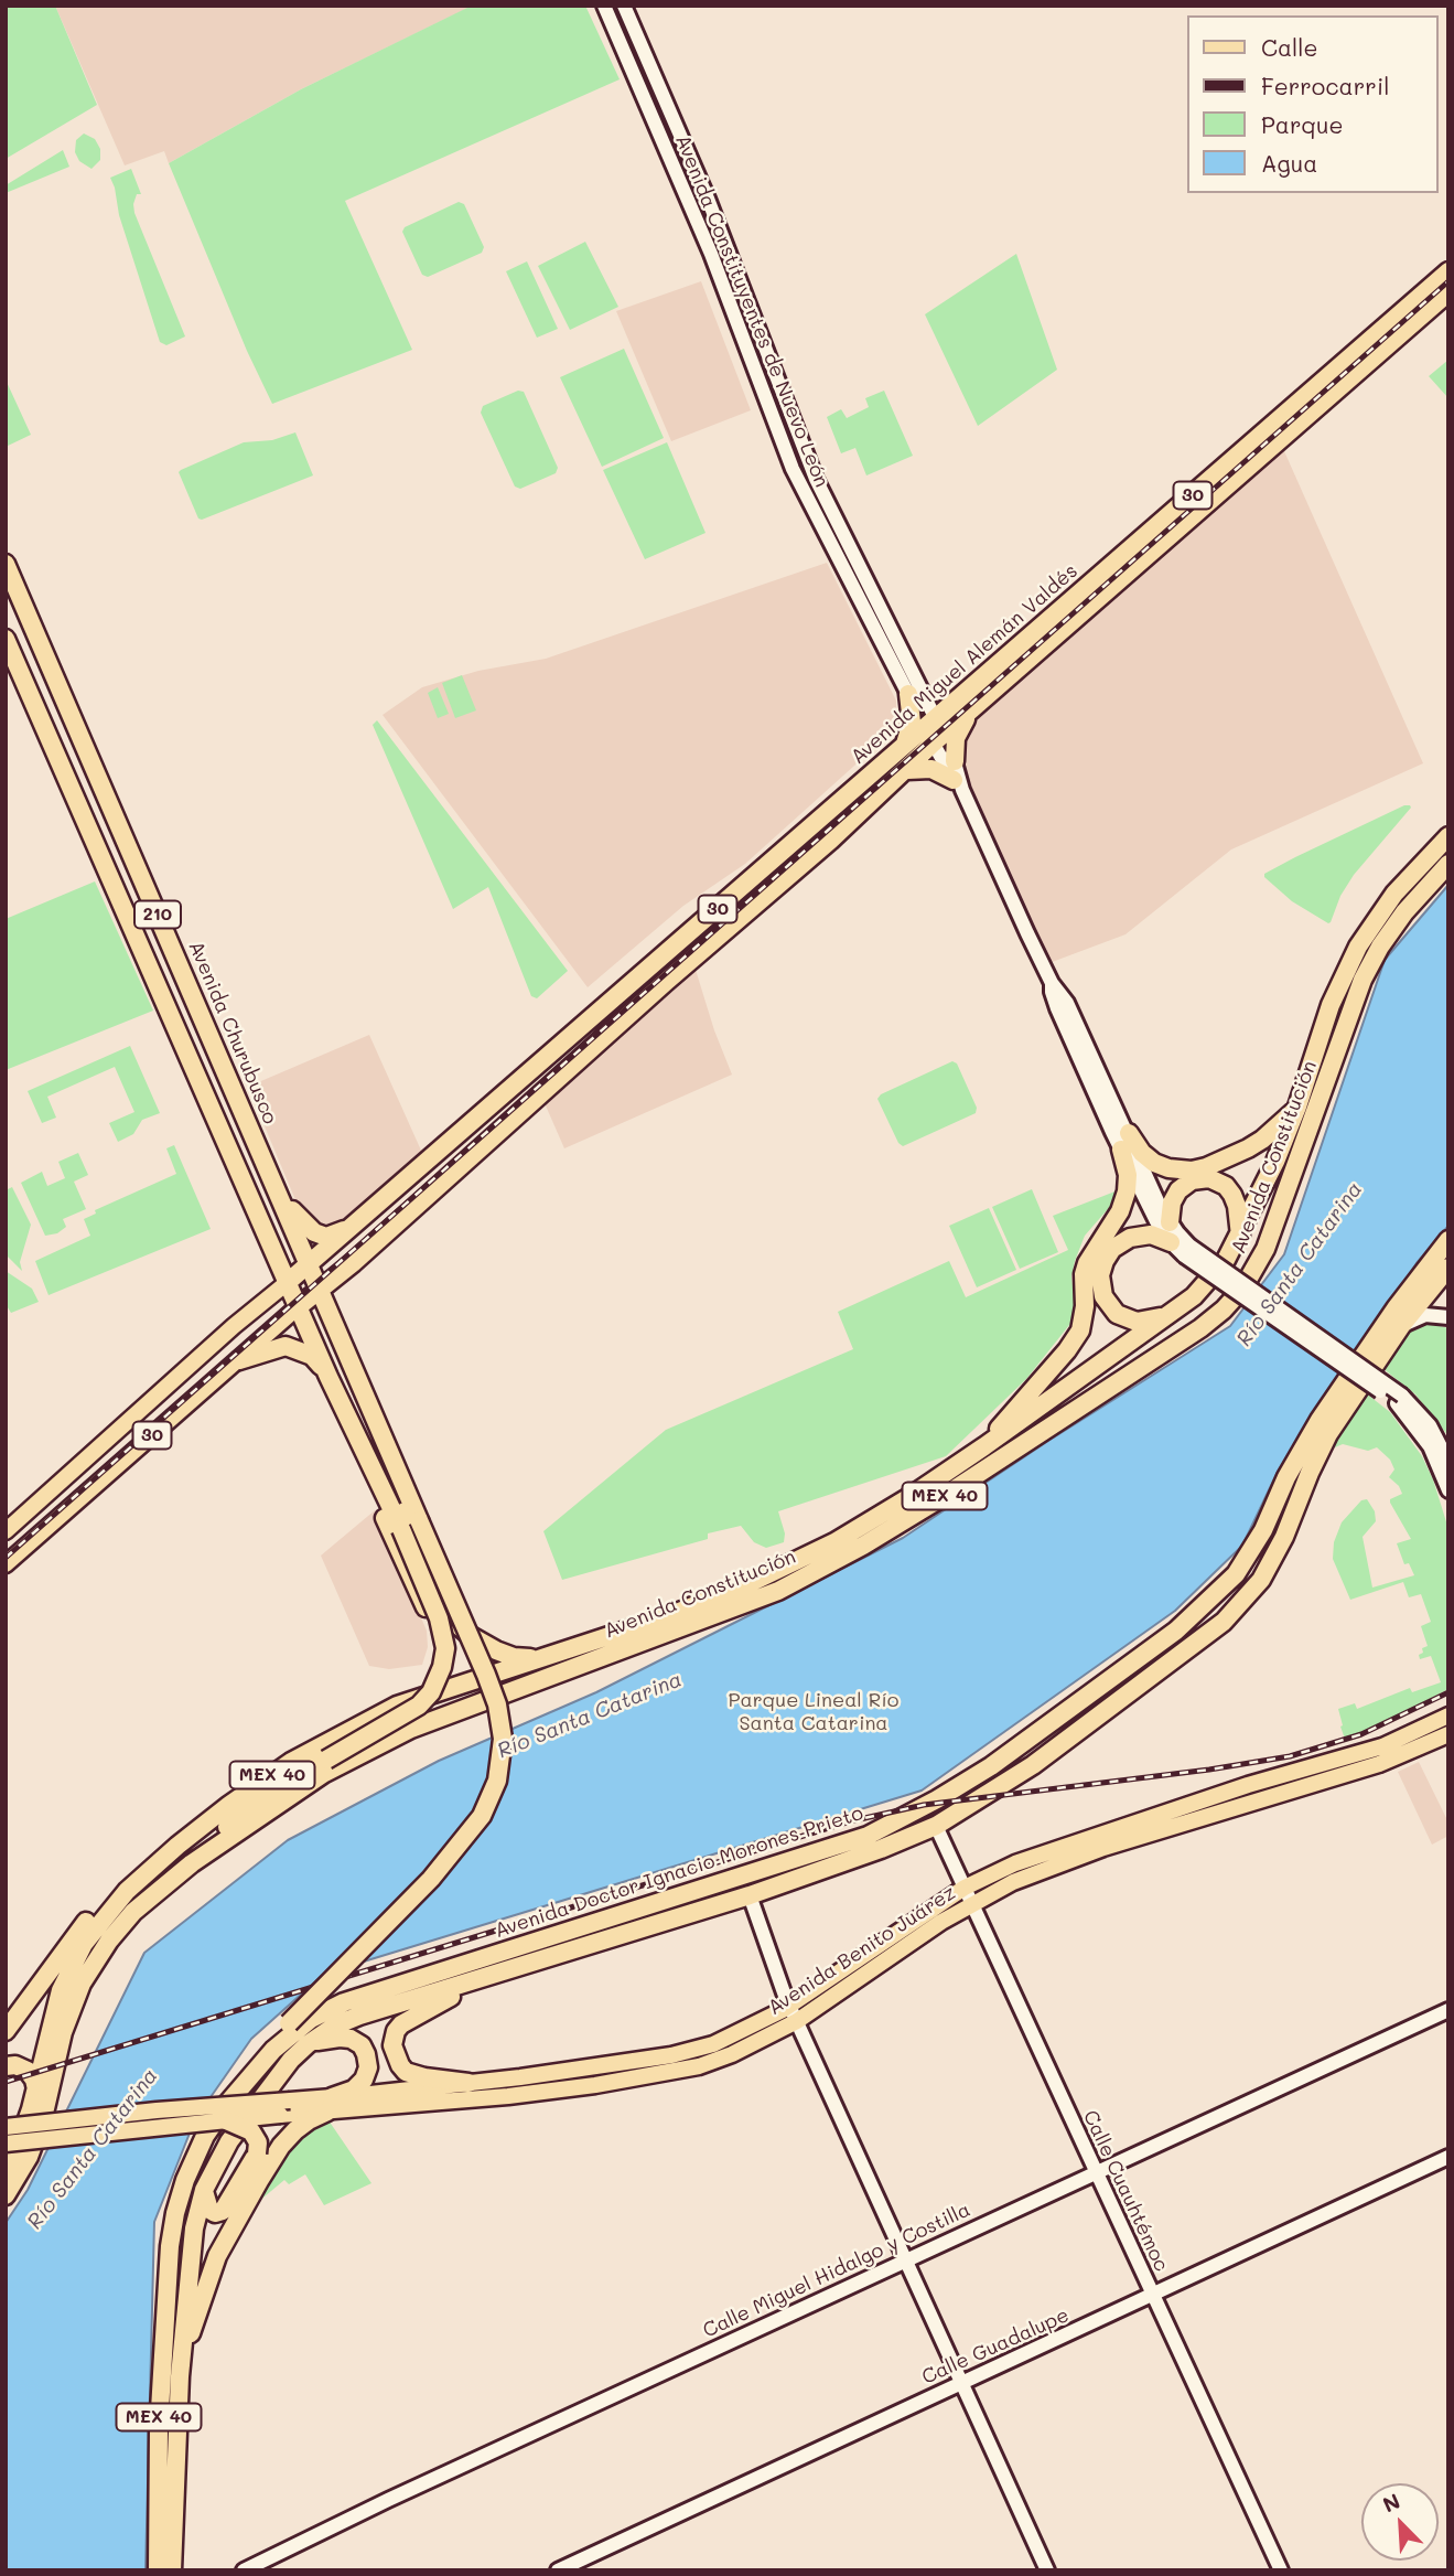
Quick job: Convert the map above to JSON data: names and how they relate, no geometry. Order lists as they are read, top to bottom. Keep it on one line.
{"streets":{"highway":["30","Avenida Miguel Alemán Valdés","210","Avenida Churubusco","Avenida Constitución","MEX 40","Avenida Doctor Ignacio Morones Prieto"],"main road":["Avenida Benito Juárez"],"street":["Avenida Constituyentes de Nuevo León","Calle Cuauhtémoc","Calle Miguel Hidalgo y Costilla","Calle Guadalupe"]},"crossings":[["Avenida Constituyentes de Nuevo León","Avenida Miguel Alemán Valdés"],["30","Avenida Miguel Alemán Valdés"],["30","210"],["30","Avenida Churubusco"],["Avenida Miguel Alemán Valdés","Avenida Churubusco"],["210","Avenida Constitución"],["Avenida Churubusco","Avenida Doctor Ignacio Morones Prieto"],["Avenida Doctor Ignacio Morones Prieto","Calle Cuauhtémoc"],["Avenida Benito Juárez","Calle Cuauhtémoc"],["Calle Cuauhtémoc","Calle Miguel Hidalgo y Costilla"],["Calle Cuauhtémoc","Calle Guadalupe"]],"water":["Río Santa Catarina"],"parks":["Parque Lineal Río Santa Catarina"],"legend":["Calle","Ferrocarril","Parque","Agua"],"north":"top left"}
